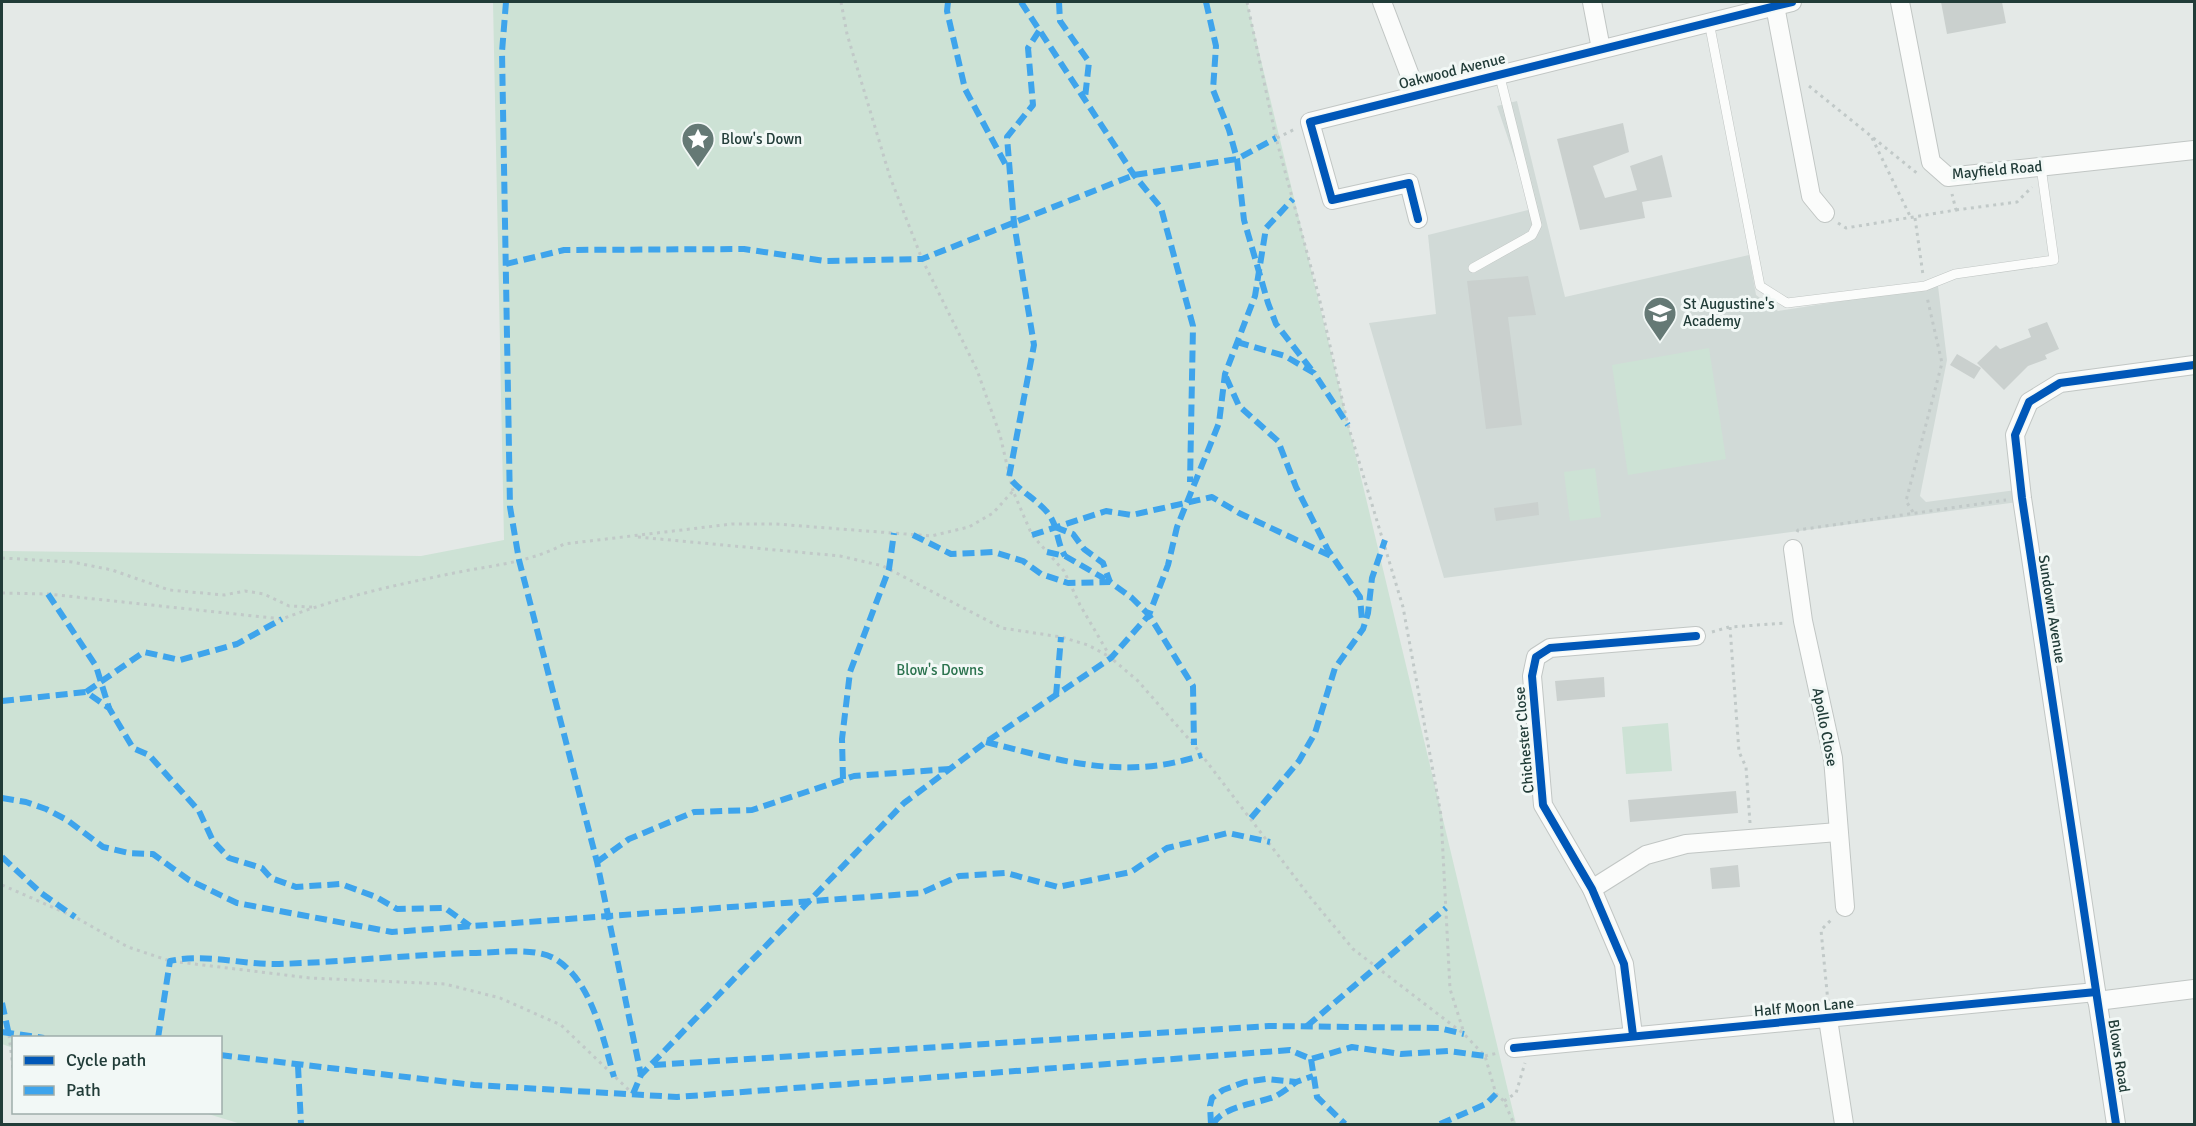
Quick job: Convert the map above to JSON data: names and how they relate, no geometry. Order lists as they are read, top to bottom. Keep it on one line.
{"streets":{"street":["Oakwood Avenue","Mayfield Road","Sundown Avenue","Apollo Close","Chichester Close","Half Moon Lane","Blows Road"]},"crossings":[["Sundown Avenue","Half Moon Lane"],["Sundown Avenue","Blows Road"],["Chichester Close","Half Moon Lane"],["Half Moon Lane","Blows Road"]],"parks":["Blow's Downs"],"places":{"place":["Blow's Down"],"school or university":["St Augustine's Academy"]},"legend":["Cycle path","Path"]}
